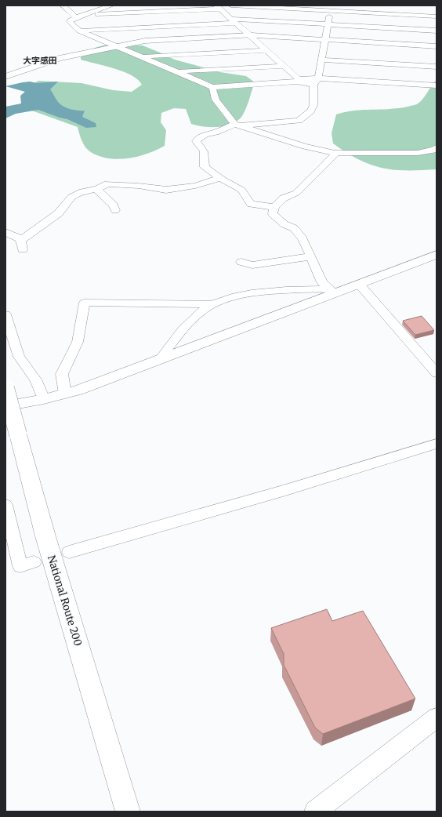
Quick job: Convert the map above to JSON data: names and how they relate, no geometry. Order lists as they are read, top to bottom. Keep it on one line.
{"streets":{"highway":["National Route 200"]},"districts":["大字感田"]}
